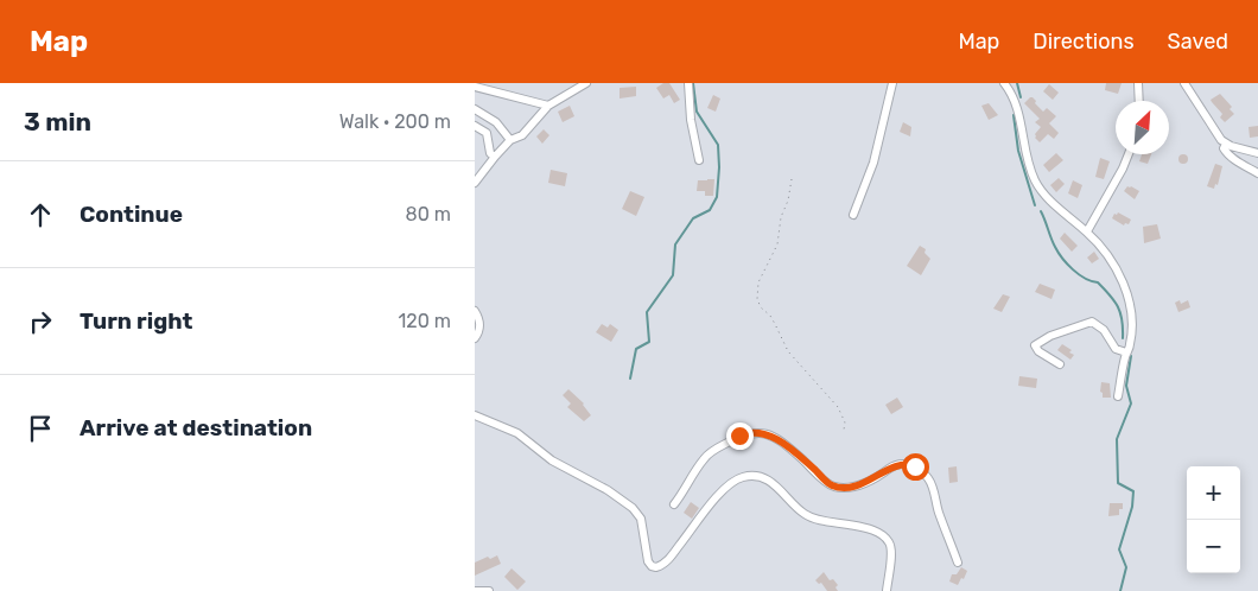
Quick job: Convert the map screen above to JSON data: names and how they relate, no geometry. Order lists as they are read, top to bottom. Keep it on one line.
{"north":"top right","page":{"header":"Map","nav":["Map","Directions","Saved"],"heading":["3 min","Walk · 200 m"],"list":[["Continue","80 m"],["Turn right","120 m"],"Arrive at destination"],"map_buttons":["+","−"]}}
